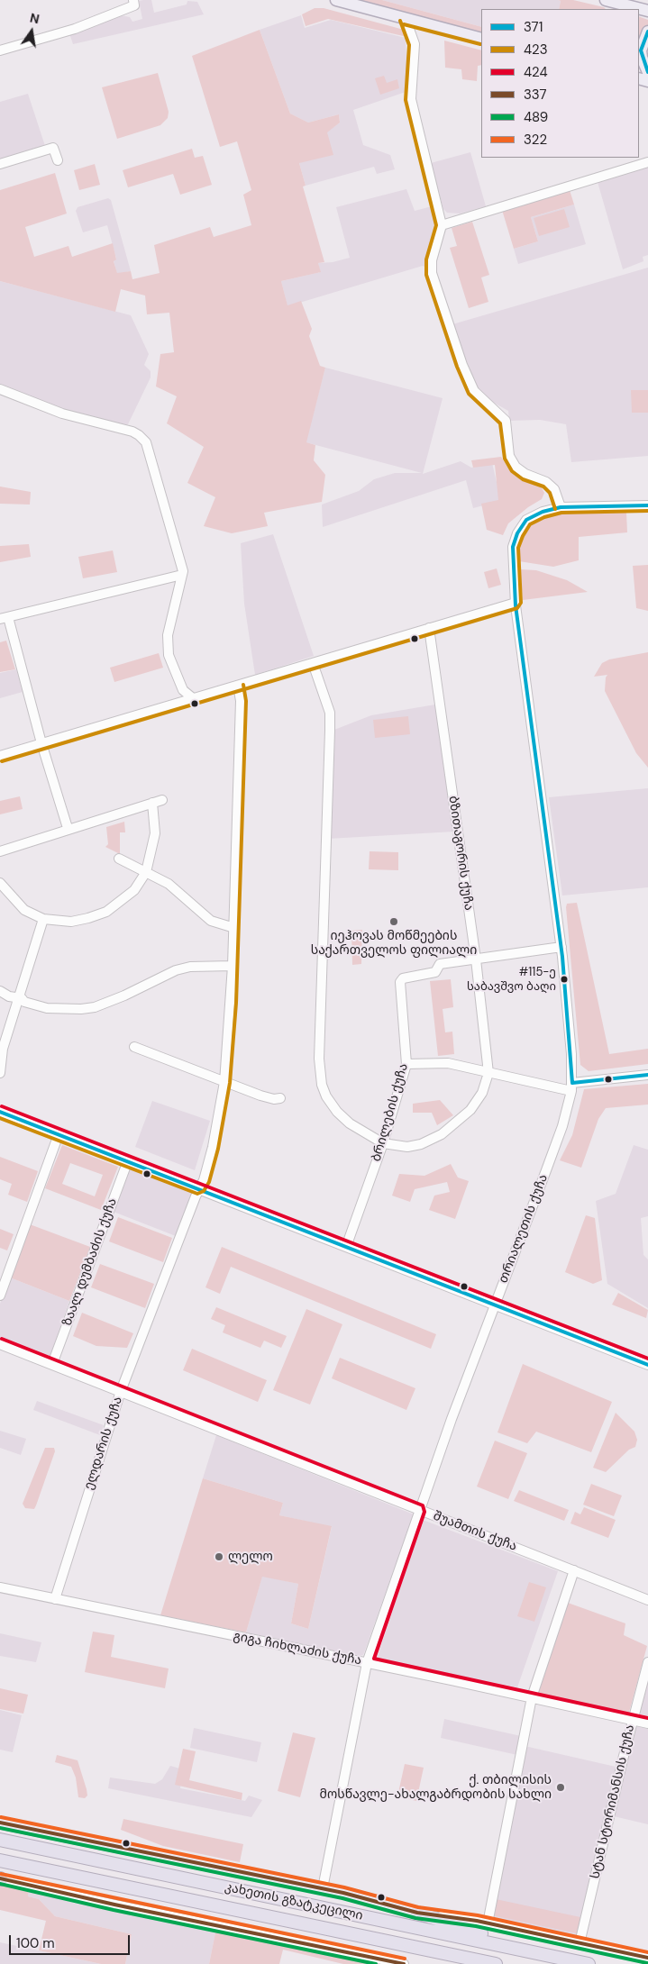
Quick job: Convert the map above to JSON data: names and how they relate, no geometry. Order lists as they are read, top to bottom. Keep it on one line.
{"streets":{"highway":["კახეთის გზატკეცილი"],"street":["ბზითაგორის ქუჩა","ბრილების ქუჩა","თრიალეთის ქუჩა","ზაალ დუმბაძის ქუჩა","ელდარის ქუჩა","შუამთის ქუჩა","გიგა ჩიხლაძის ქუჩა","სტან სტორიმანსის ქუჩა"]},"crossings":[["ბზითაგორის ქუჩა","ბრილების ქუჩა"],["ბრილების ქუჩა","თრიალეთის ქუჩა"],["თრიალეთის ქუჩა","შუამთის ქუჩა"],["თრიალეთის ქუჩა","გიგა ჩიხლაძის ქუჩა"],["ზაალ დუმბაძის ქუჩა","შუამთის ქუჩა"],["ელდარის ქუჩა","შუამთის ქუჩა"],["ელდარის ქუჩა","გიგა ჩიხლაძის ქუჩა"],["გიგა ჩიხლაძის ქუჩა","სტან სტორიმანსის ქუჩა"]],"places":["იეჰოვას მოწმეების საქართველოს ფილიალი","#115-ე საბავშვო ბაღი","ლელო","ქ. თბილისის მოსწავლე-ახალგაბრდობის სახლი"],"lines":["transit line 423","transit line 371","transit line 424","transit line 322","transit line 337","transit line 489"],"legend":["371","423","424","337","489","322"],"scale_bar":"100 m","north":"top"}
